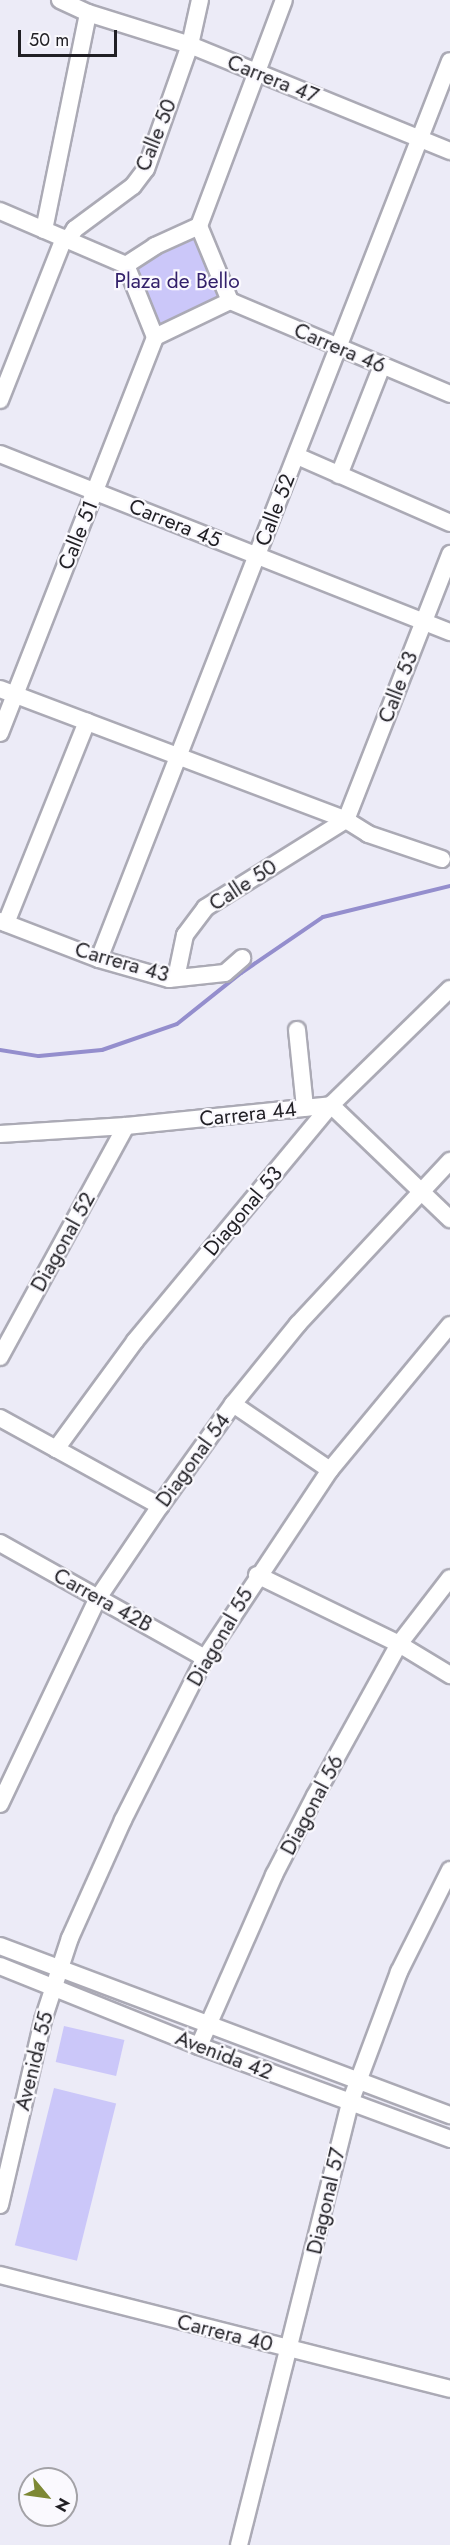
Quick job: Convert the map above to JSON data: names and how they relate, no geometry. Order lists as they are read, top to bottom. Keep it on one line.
{"streets":{"street":["Carrera 47","Calle 50","Carrera 46","Calle 52","Carrera 45","Calle 51","Calle 53","Carrera 43","Carrera 44","Diagonal 53","Diagonal 52","Diagonal 54","Carrera 42B","Diagonal 55","Diagonal 56","Avenida 42","Avenida 55","Diagonal 57","Carrera 40"]},"crossings":[["Carrera 47","Calle 50"],["Carrera 47","Calle 52"],["Calle 50","Calle 53"],["Calle 50","Carrera 43"],["Carrera 46","Calle 52"],["Calle 52","Carrera 45"],["Calle 52","Carrera 43"],["Carrera 45","Calle 51"],["Carrera 45","Calle 53"],["Carrera 44","Diagonal 53"],["Carrera 44","Diagonal 52"],["Diagonal 54","Carrera 42B"],["Carrera 42B","Diagonal 55"],["Diagonal 55","Avenida 42"],["Diagonal 55","Avenida 55"],["Diagonal 56","Avenida 42"],["Avenida 42","Avenida 55"],["Avenida 42","Diagonal 57"],["Diagonal 57","Carrera 40"]],"parks":["Plaza de Bello"],"scale_bar":"50 m","north":"bottom right"}
